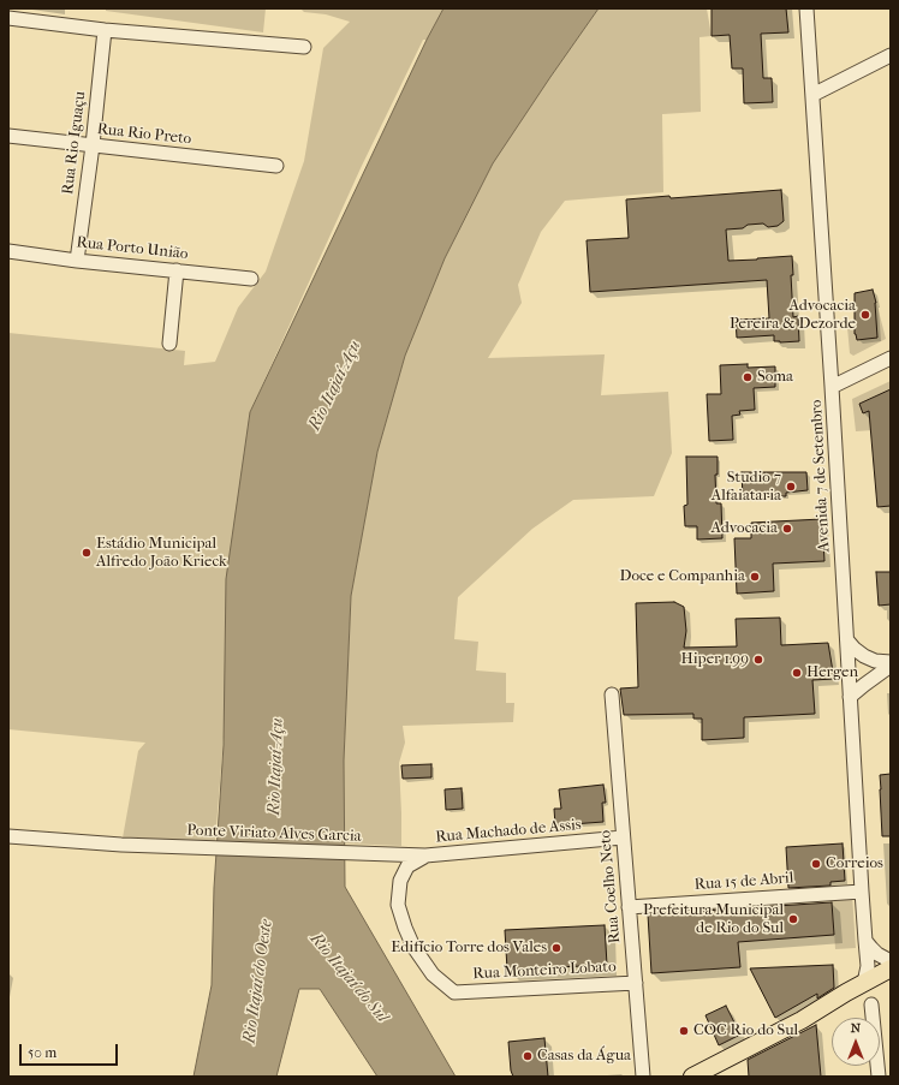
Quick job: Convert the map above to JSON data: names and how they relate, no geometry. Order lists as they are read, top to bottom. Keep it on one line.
{"streets":{"street":["Rua Rio Preto","Rua Rio Iguaçu","Rua Porto União","Avenida 7 de Setembro","Rua Machado de Assis","Ponte Viriato Alves Garcia","Rua 15 de Abril","Rua Coelho Neto","Rua Monteiro Lobato"]},"crossings":[["Rua Rio Preto","Rua Rio Iguaçu"],["Rua Rio Iguaçu","Rua Porto União"],["Avenida 7 de Setembro","Rua 15 de Abril"],["Rua Machado de Assis","Ponte Viriato Alves Garcia"],["Rua Machado de Assis","Rua Coelho Neto"],["Rua Machado de Assis","Rua Monteiro Lobato"],["Ponte Viriato Alves Garcia","Rua Monteiro Lobato"],["Rua 15 de Abril","Rua Coelho Neto"],["Rua Coelho Neto","Rua Monteiro Lobato"]],"water":["Rio Itajaí-Açu","Rio Itajaí do Sul","Rio Itajaí do Oeste"],"places":["Advocacia Pereira & Dezorde","Soma","Studio 7 Alfaiataria","Advocacia","Estádio Municipal Alfredo João Krieck","Doce e Companhia","Hiper 1.99","Hergen","Correios","Prefeitura Municipal de Rio do Sul","Edifício Torre dos Vales","COC Rio do Sul","Casas da Água"],"scale_bar":"50 m","north":"top"}
